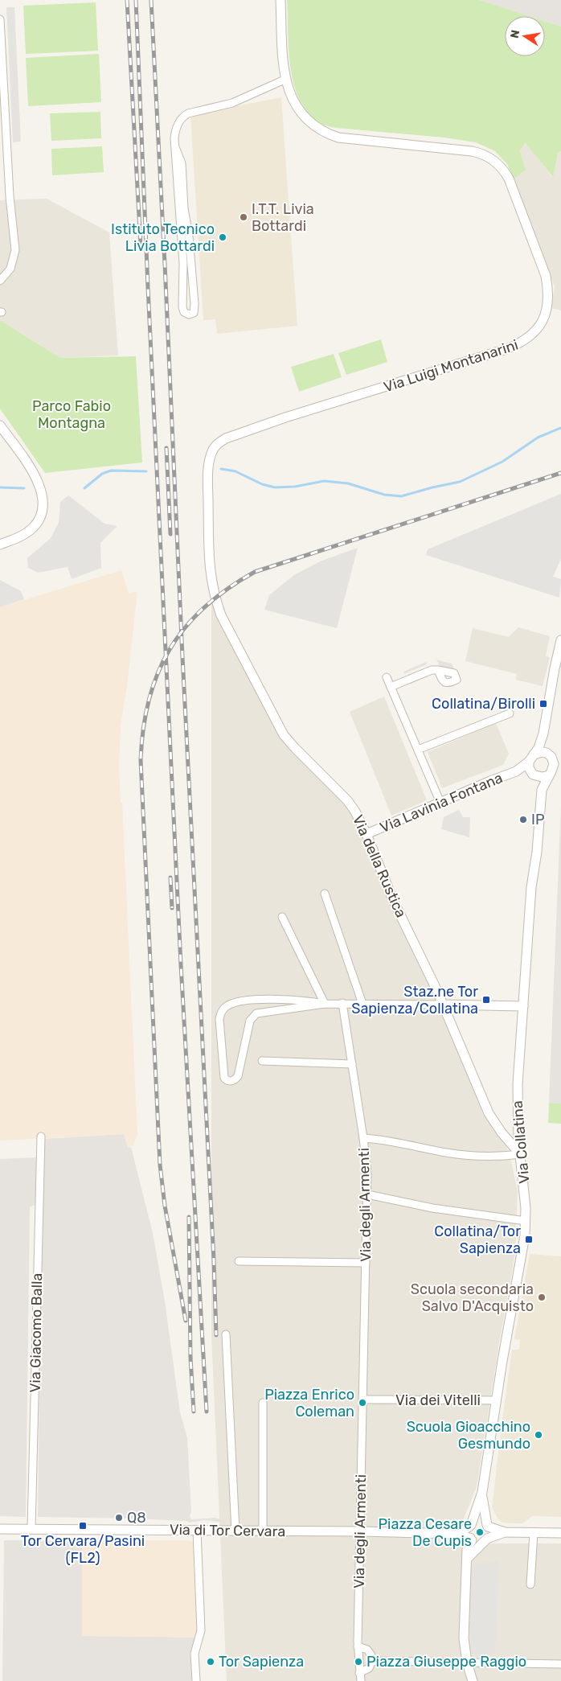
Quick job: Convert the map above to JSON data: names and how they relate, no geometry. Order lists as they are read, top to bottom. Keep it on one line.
{"streets":{"street":["Via Luigi Montanarini","Via Lavinia Fontana","Via della Rustica","Via Collatina","Via degli Armenti","Via Giacomo Balla","Via dei Vitelli","Via di Tor Cervara"]},"crossings":[["Via Luigi Montanarini","Via della Rustica"],["Via Lavinia Fontana","Via della Rustica"],["Via Lavinia Fontana","Via Collatina"],["Via della Rustica","Via Collatina"],["Via Collatina","Via dei Vitelli"],["Via degli Armenti","Via dei Vitelli"],["Via degli Armenti","Via di Tor Cervara"],["Via Giacomo Balla","Via di Tor Cervara"]],"parks":["Parco Fabio Montagna"],"places":{"other":["I.T.T. Livia Bottardi","Istituto Tecnico Livia Bottardi","IP","Scuola secondaria Salvo D'Acquisto","Piazza Enrico Coleman","Scuola Gioacchino Gesmundo","Q8","Piazza Cesare De Cupis","Tor Sapienza","Piazza Giuseppe Raggio"],"transit":["Collatina/Birolli","Staz.ne Tor Sapienza/Collatina","Collatina/Tor Sapienza","Tor Cervara/Pasini (FL2)"]},"north":"left"}
